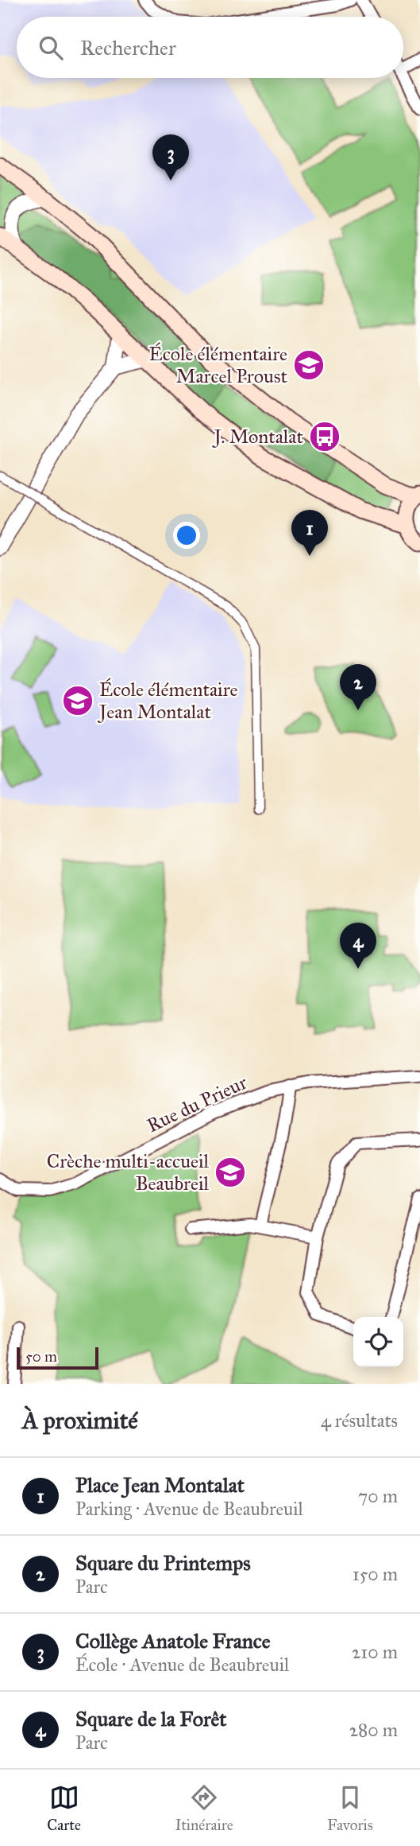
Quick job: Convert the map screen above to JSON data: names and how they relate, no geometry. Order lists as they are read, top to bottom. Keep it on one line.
{"streets":{"street":["Rue du Prieur"]},"places":{"school or university":["École élémentaire Marcel Proust","École élémentaire Jean Montalat","Crèche multi-accueil Beaubreil"],"bus stop":["J. Montalat"]},"scale_bar":"50 m","page":{"search":"Rechercher","pins":["3","1","2","4"],"scale":"50 m","heading":["À proximité","4 résultats"],"list":[{"mark":"1","name":"Place Jean Montalat","note":"Parking · Avenue de Beaubreuil","value":"70 m"},{"mark":"2","name":"Square du Printemps","note":"Parc","value":"150 m"},{"mark":"3","name":"Collège Anatole France","note":"École · Avenue de Beaubreuil","value":"210 m"},{"mark":"4","name":"Square de la Forêt","note":"Parc","value":"280 m"}],"nav":["Carte","Itinéraire","Favoris"]}}
